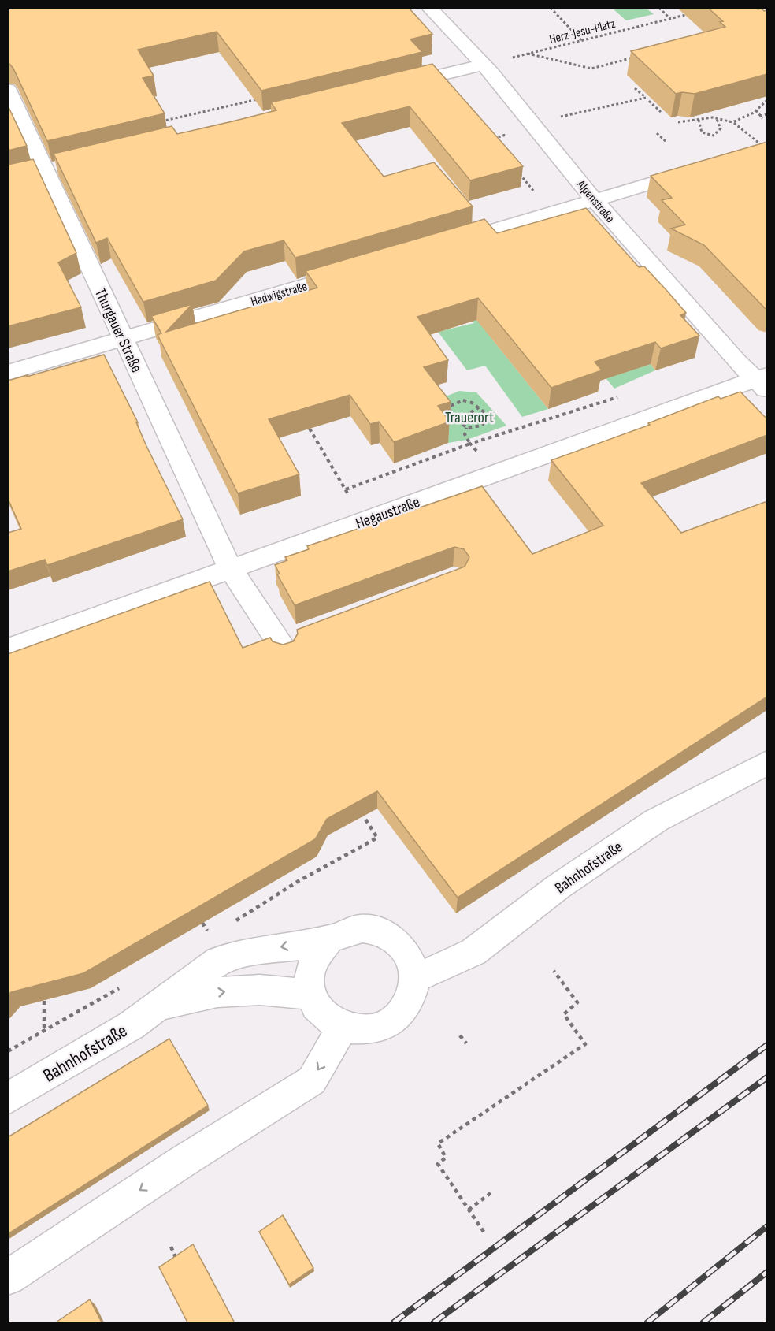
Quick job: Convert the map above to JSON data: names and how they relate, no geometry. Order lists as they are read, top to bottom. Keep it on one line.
{"streets":{"street":["Alpenstraße","Hadwigstraße","Thurgauer Straße","Hegaustraße","Bahnhofstraße"],"path":["Herz-Jesu-Platz"]},"crossings":[["Herz-Jesu-Platz","Alpenstraße"],["Alpenstraße","Hegaustraße"],["Hadwigstraße","Thurgauer Straße"],["Thurgauer Straße","Hegaustraße"]],"parks":["Trauerort"]}
